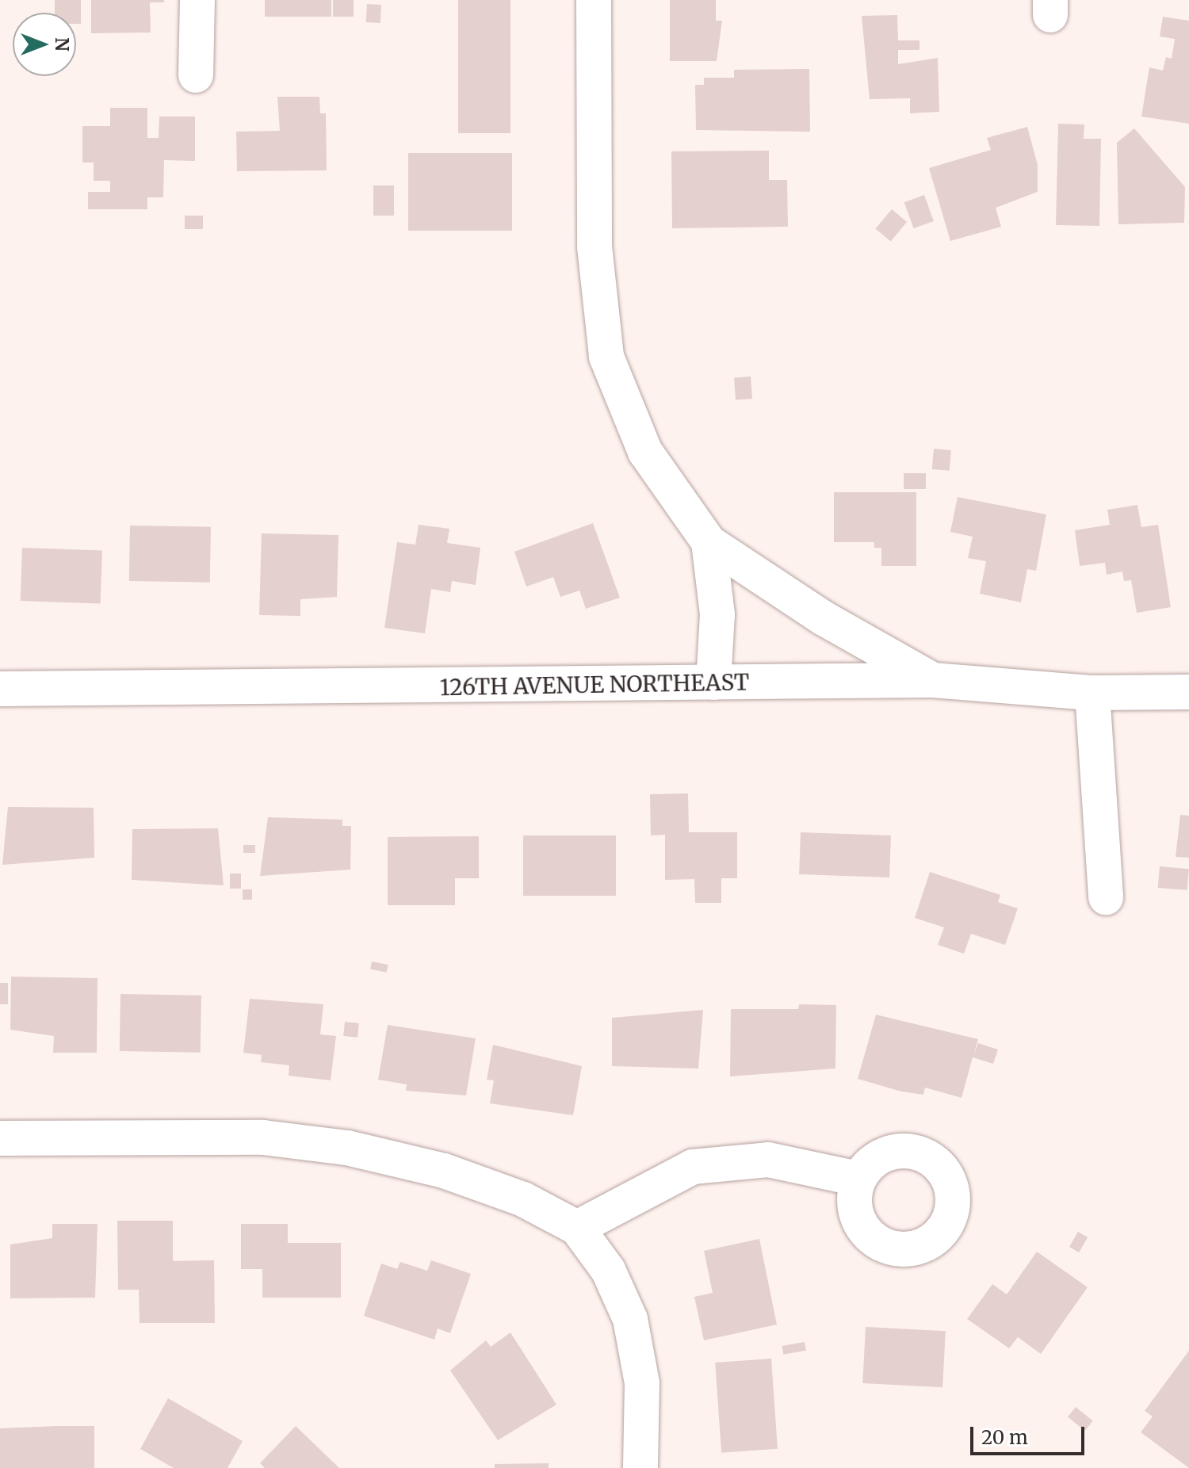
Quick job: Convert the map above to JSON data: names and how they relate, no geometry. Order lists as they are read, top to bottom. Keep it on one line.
{"streets":{"street":["126TH AVENUE NORTHEAST"]},"scale_bar":"20 m","north":"right"}
